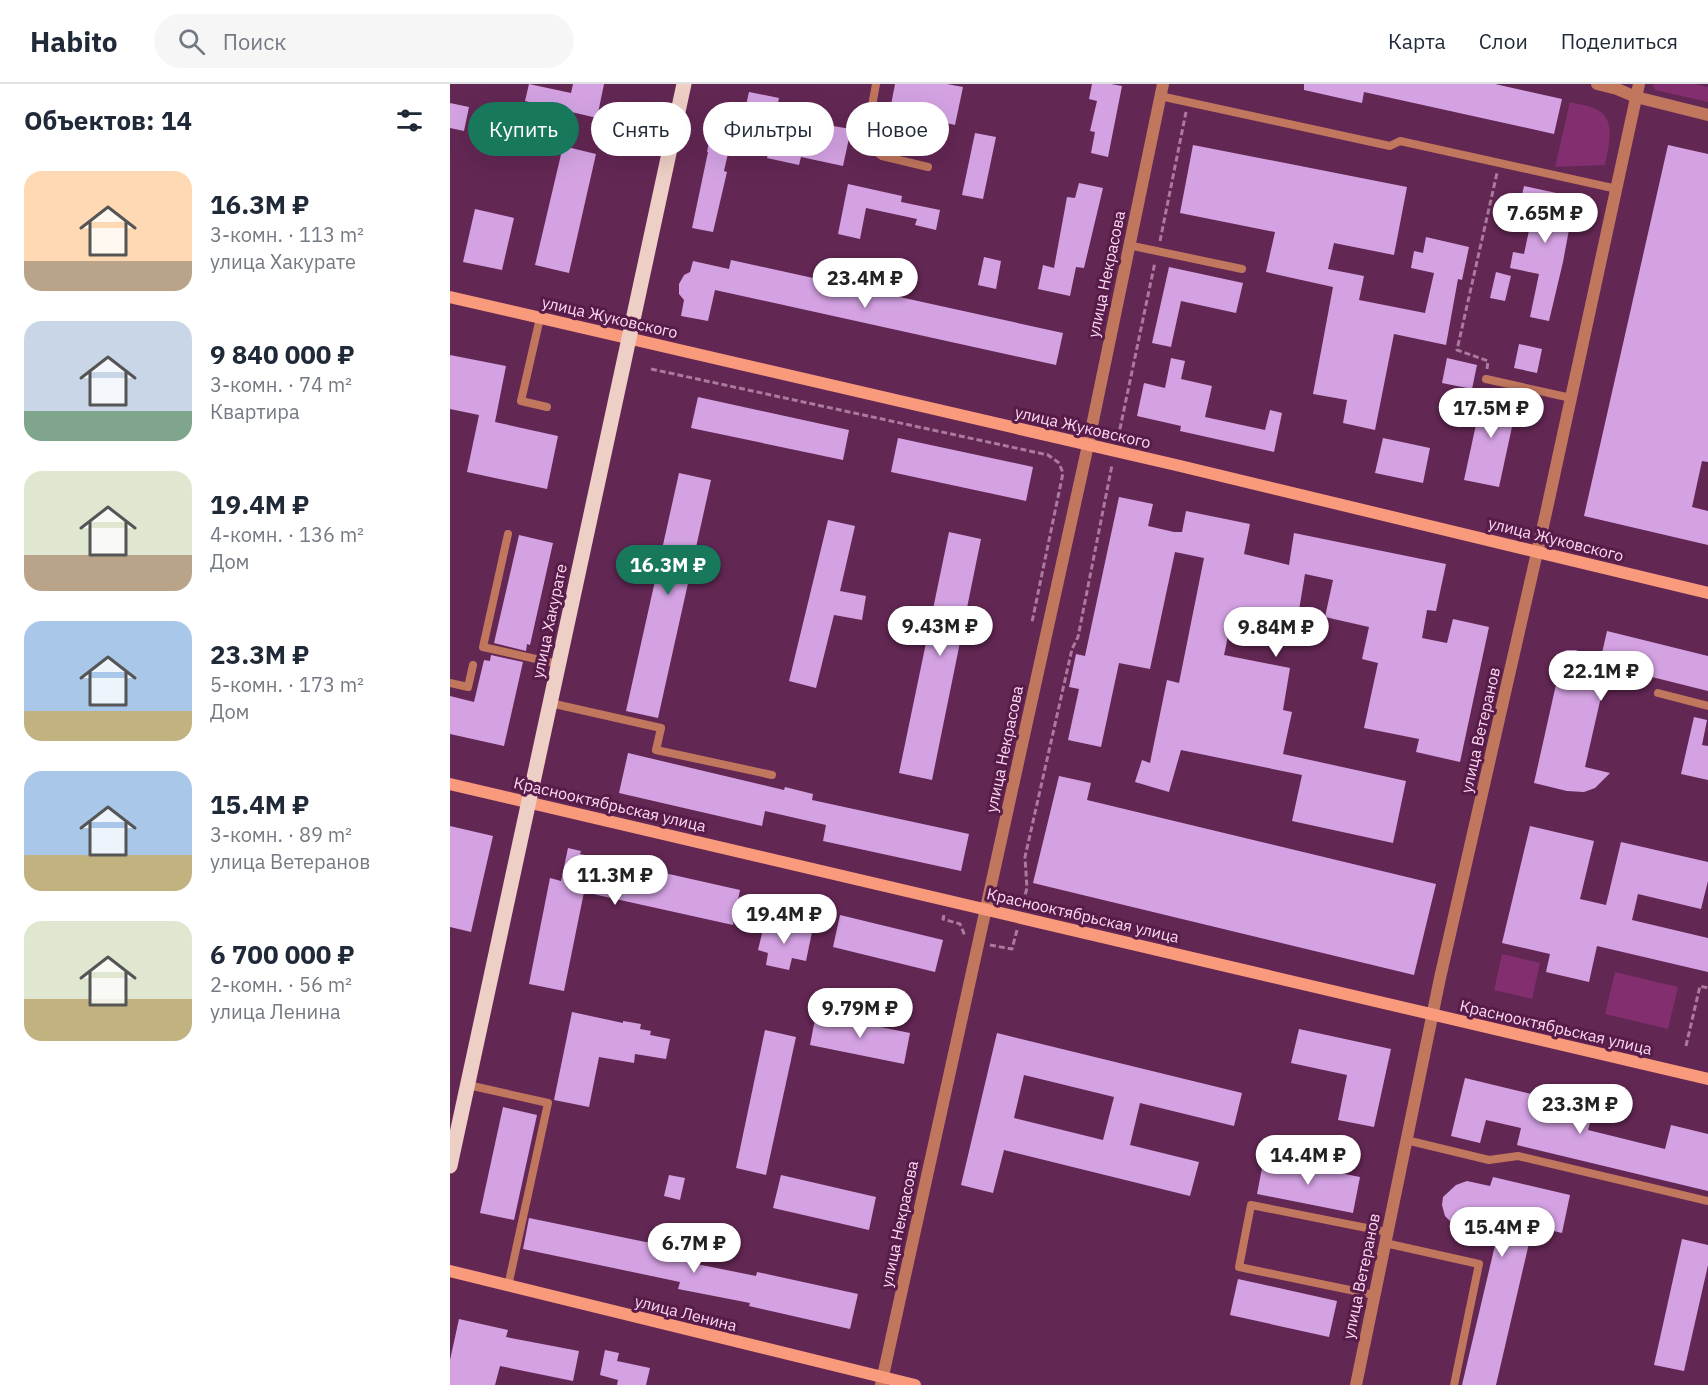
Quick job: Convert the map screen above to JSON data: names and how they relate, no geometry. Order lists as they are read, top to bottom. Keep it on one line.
{"streets":{"main road":["улица Хакурате"],"street":["улица Некрасова","улица Жуковского","улица Ветеранов","Краснооктябрьская улица","улица Ленина"]},"crossings":[["улица Некрасова","улица Жуковского"],["улица Некрасова","Краснооктябрьская улица"],["улица Некрасова","улица Ленина"],["улица Жуковского","улица Хакурате"],["улица Жуковского","улица Ветеранов"],["улица Хакурате","Краснооктябрьская улица"],["улица Ветеранов","Краснооктябрьская улица"]],"page":{"header":"Habito","search":"Поиск","nav":["Карта","Слои","Поделиться"],"heading":"Объектов: 14","chip":["Купить","Снять","Фильтры","Новое"],"list":[{"name":"16.3M ₽","note":"3-комн. · 113 m² · улица Хакурате"},{"name":"9 840 000 ₽","note":"3-комн. · 74 m² · Квартира"},{"name":"19.4M ₽","note":"4-комн. · 136 m² · Дом"},{"name":"23.3M ₽","note":"5-комн. · 173 m² · Дом"},{"name":"15.4M ₽","note":"3-комн. · 89 m² · улица Ветеранов"},{"name":"6 700 000 ₽","note":"2-комн. · 56 m² · улица Ленина"}],"price":["7.65M ₽","23.4M ₽","17.5M ₽","16.3M ₽","9.43M ₽","9.84M ₽","22.1M ₽","11.3M ₽","19.4M ₽","9.79M ₽","23.3M ₽","14.4M ₽","15.4M ₽","6.7M ₽"]}}
